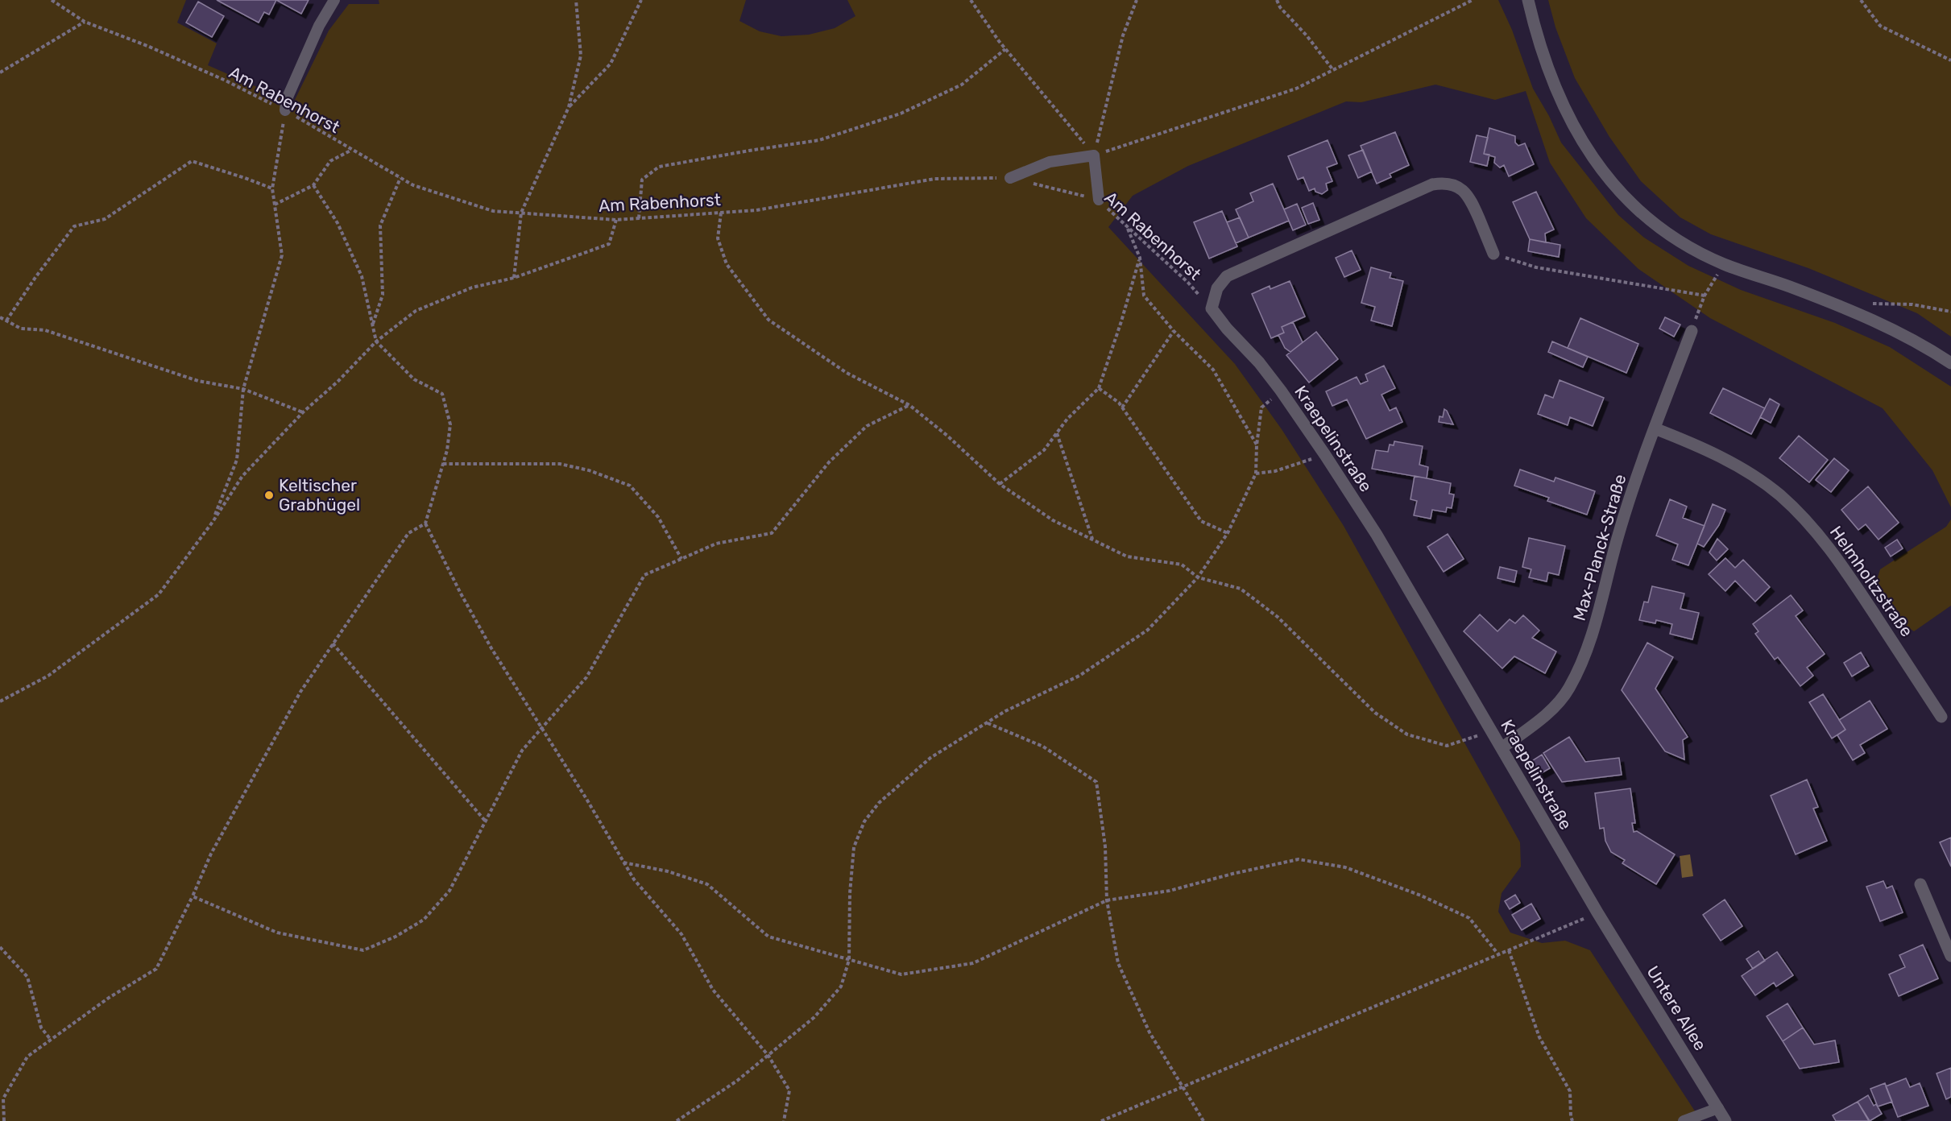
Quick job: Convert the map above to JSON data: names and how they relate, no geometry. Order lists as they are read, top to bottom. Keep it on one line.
{"streets":{"street":["Kraepelinstraße","Max-Planck-Straße","Helmholtzstraße","Untere Allee"],"path":["Am Rabenhorst"]},"crossings":[["Am Rabenhorst","Kraepelinstraße"],["Kraepelinstraße","Max-Planck-Straße"],["Kraepelinstraße","Untere Allee"],["Max-Planck-Straße","Helmholtzstraße"]],"places":["Keltischer Grabhügel"]}
